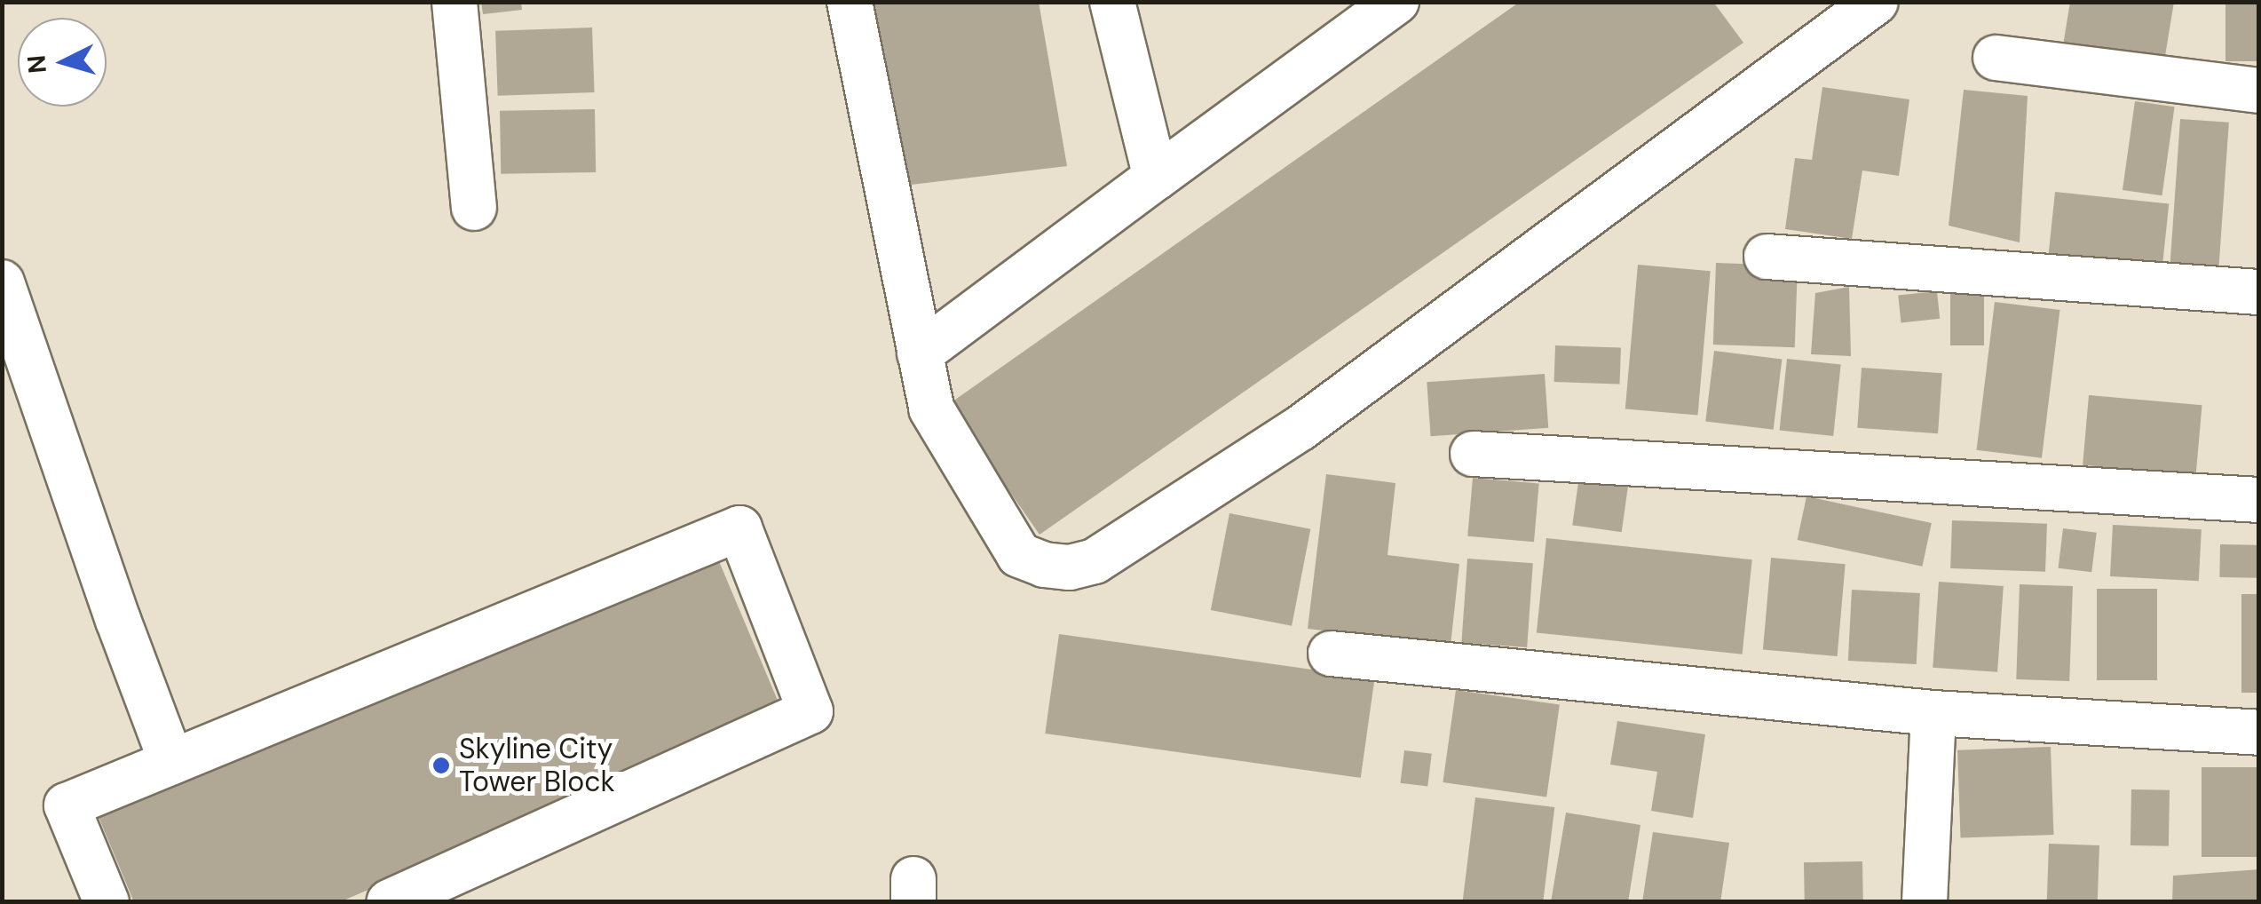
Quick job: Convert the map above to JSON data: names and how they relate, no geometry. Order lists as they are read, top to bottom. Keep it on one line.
{"places":["Skyline City Tower Block"],"north":"left"}
